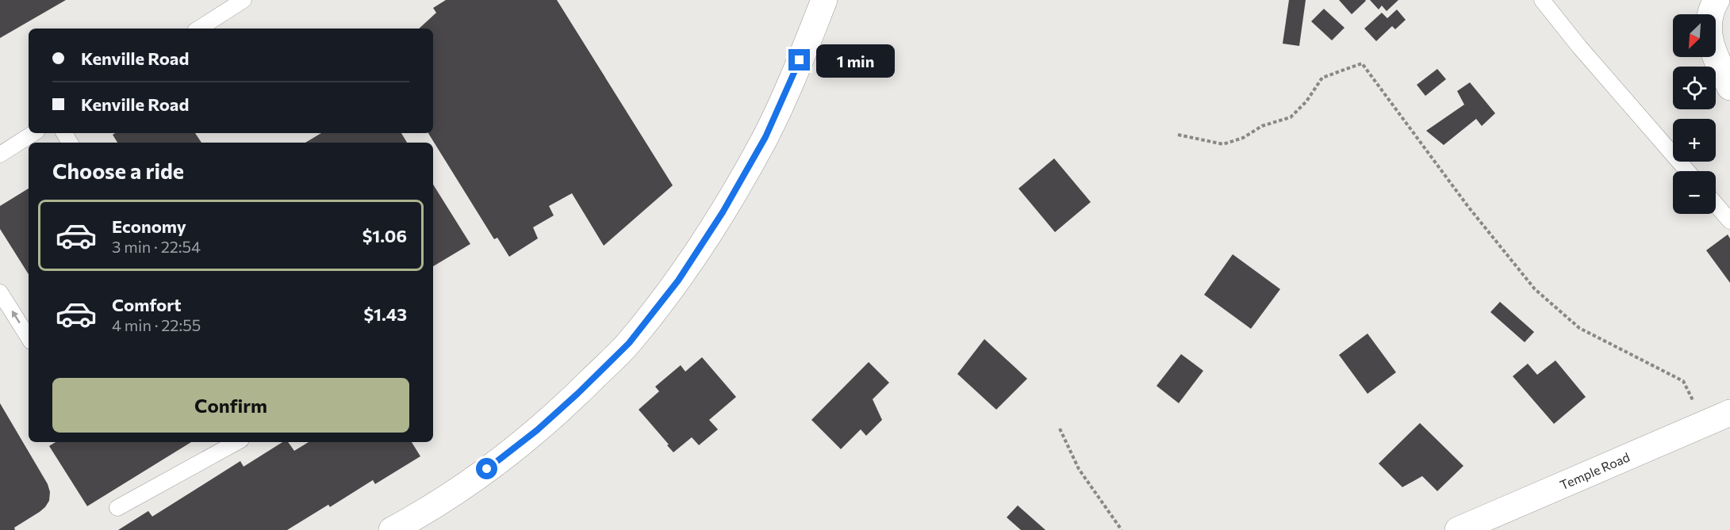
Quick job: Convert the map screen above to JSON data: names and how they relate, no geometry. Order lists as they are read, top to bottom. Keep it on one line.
{"streets":{"street":["Temple Road"]},"north":"bottom left","page":{"map_buttons":["+","−"],"banner":["Kenville Road","Kenville Road"],"bubble":"1 min","heading":"Choose a ride","list":[{"name":"Economy","note":"3 min · 22:54","value":"$1.06"},{"name":"Comfort","note":"4 min · 22:55","value":"$1.43"}],"buttons":"Confirm"}}
